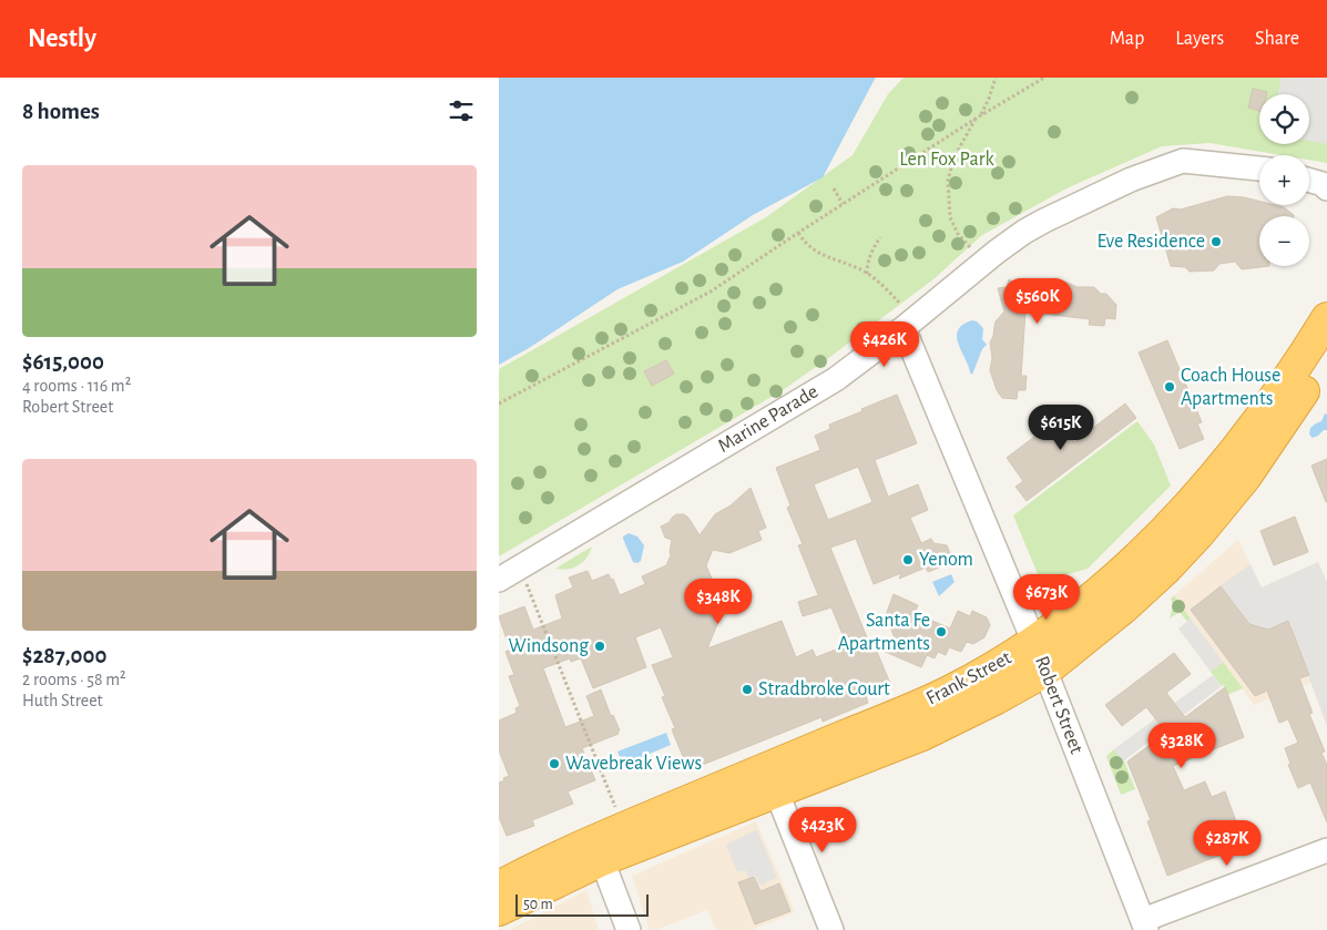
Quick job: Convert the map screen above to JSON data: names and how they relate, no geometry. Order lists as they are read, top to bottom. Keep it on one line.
{"streets":{"highway":["Frank Street"],"street":["Marine Parade","Robert Street"]},"crossings":[["Marine Parade","Robert Street"],["Frank Street","Robert Street"]],"parks":["Len Fox Park"],"places":["Eve Residence","Coach House Apartments","Yenom","Santa Fe Apartments","Windsong","Stradbroke Court","Wavebreak Views"],"scale_bar":"50 m","page":{"header":"Nestly","nav":["Map","Layers","Share"],"heading":"8 homes","map_buttons":["+","−"],"list":[{"name":"$615,000","note":"4 rooms · 116 m² · Robert Street"},{"name":"$287,000","note":"2 rooms · 58 m² · Huth Street"}],"price":["$560K","$426K","$615K","$673K","$348K","$328K","$423K","$287K"],"scale":"50 m"}}
